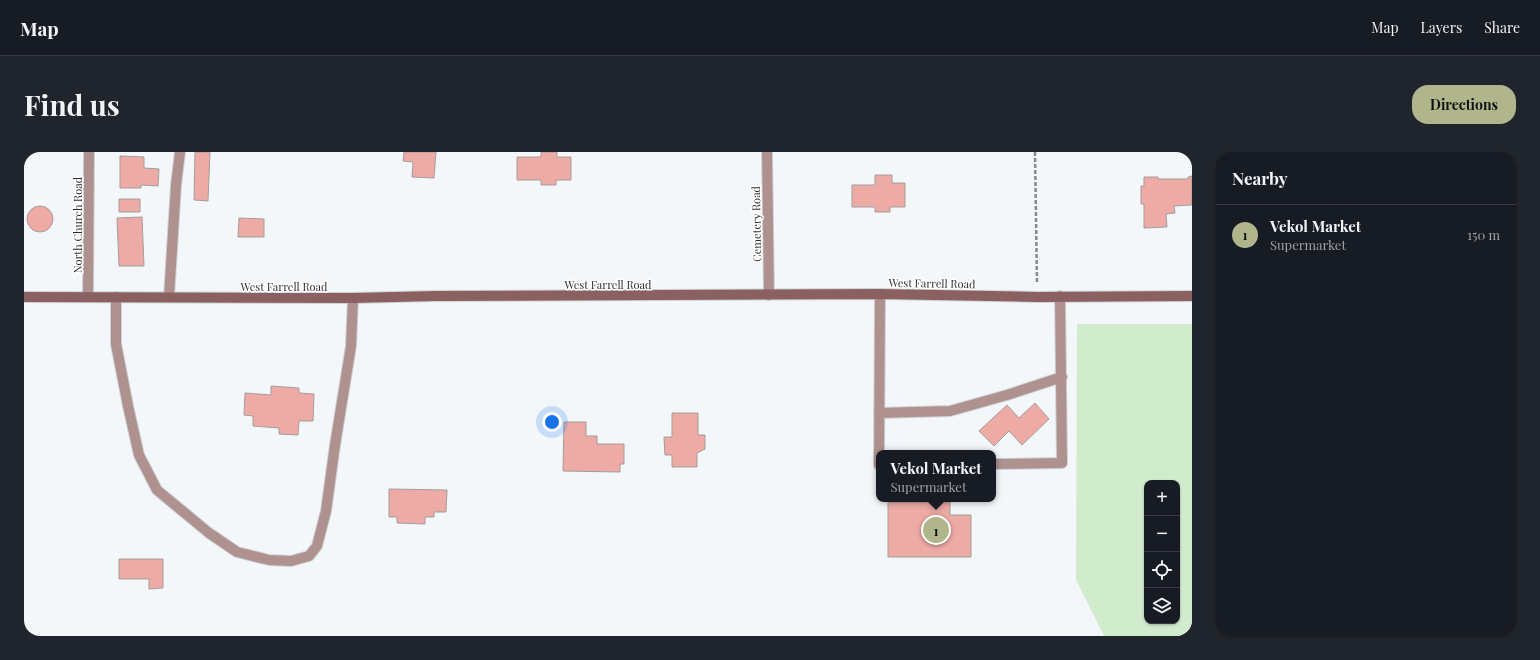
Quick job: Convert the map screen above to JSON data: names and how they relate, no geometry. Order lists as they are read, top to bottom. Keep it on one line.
{"streets":{"street":["Cemetery Road","North Church Road","West Farrell Road"]},"crossings":[["Cemetery Road","West Farrell Road"],["North Church Road","West Farrell Road"]],"page":{"header":"Map","nav":["Map","Layers","Share"],"buttons":"Directions","title":"Find us","heading":"Nearby","list":[{"mark":"1","name":"Vekol Market","note":"Supermarket","value":"150 m"}],"popup":["Vekol Market","Supermarket"],"map_buttons":["+","−"],"pins":"1"}}
